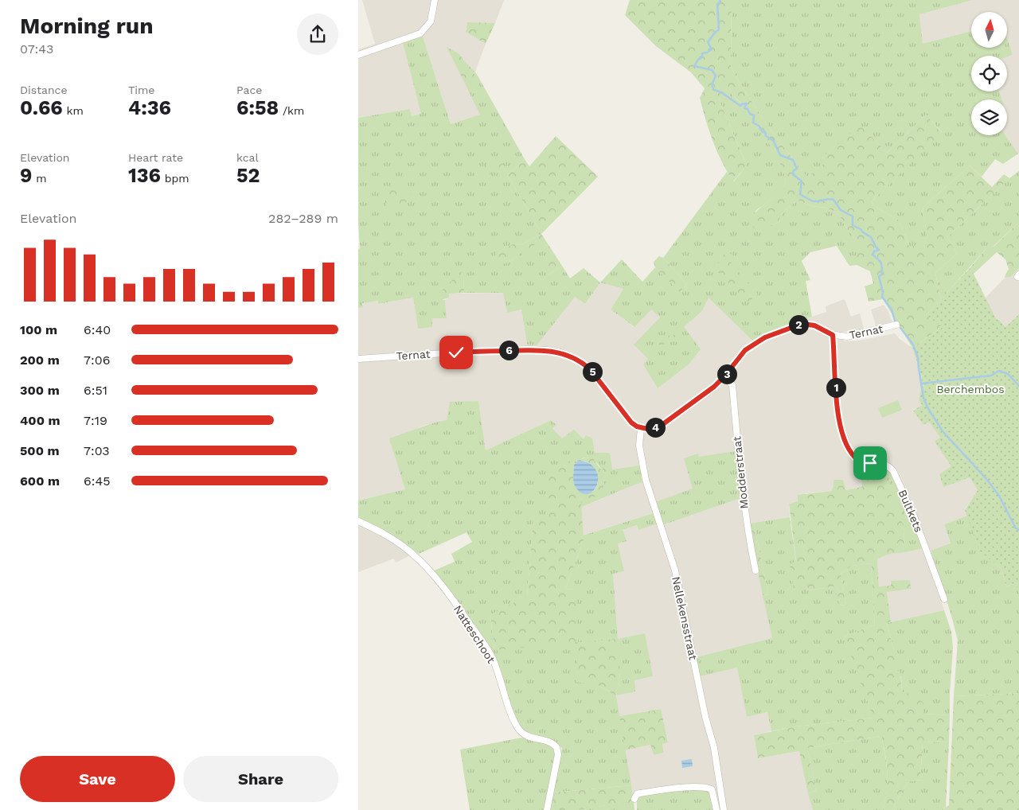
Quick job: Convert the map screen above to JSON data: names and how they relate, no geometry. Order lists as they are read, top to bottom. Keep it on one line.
{"streets":{"street":["Ternat","Modderstraat","Bultkets","Nellekensstraat","Natteschoot"]},"crossings":[["Ternat","Modderstraat"],["Ternat","Bultkets"],["Ternat","Nellekensstraat"]],"parks":["Berchembos"],"north":"top","page":{"heading":["Morning run","07:43"],"stats":[["Distance","0.66 km"],["Time","4:36"],["Pace","6:58 /km"],["Elevation","9 m"],["Heart rate","136 bpm"],["kcal","52"]],"chart":["Elevation","282–289 m"],"list":[{"name":"100 m","note":"6:40"},{"name":"200 m","note":"7:06"},{"name":"300 m","note":"6:51"},{"name":"400 m","note":"7:19"},{"name":"500 m","note":"7:03"},{"name":"600 m","note":"6:45"}],"pins":["2","6","5","3","1","4"],"buttons":["Save","Share"]}}
